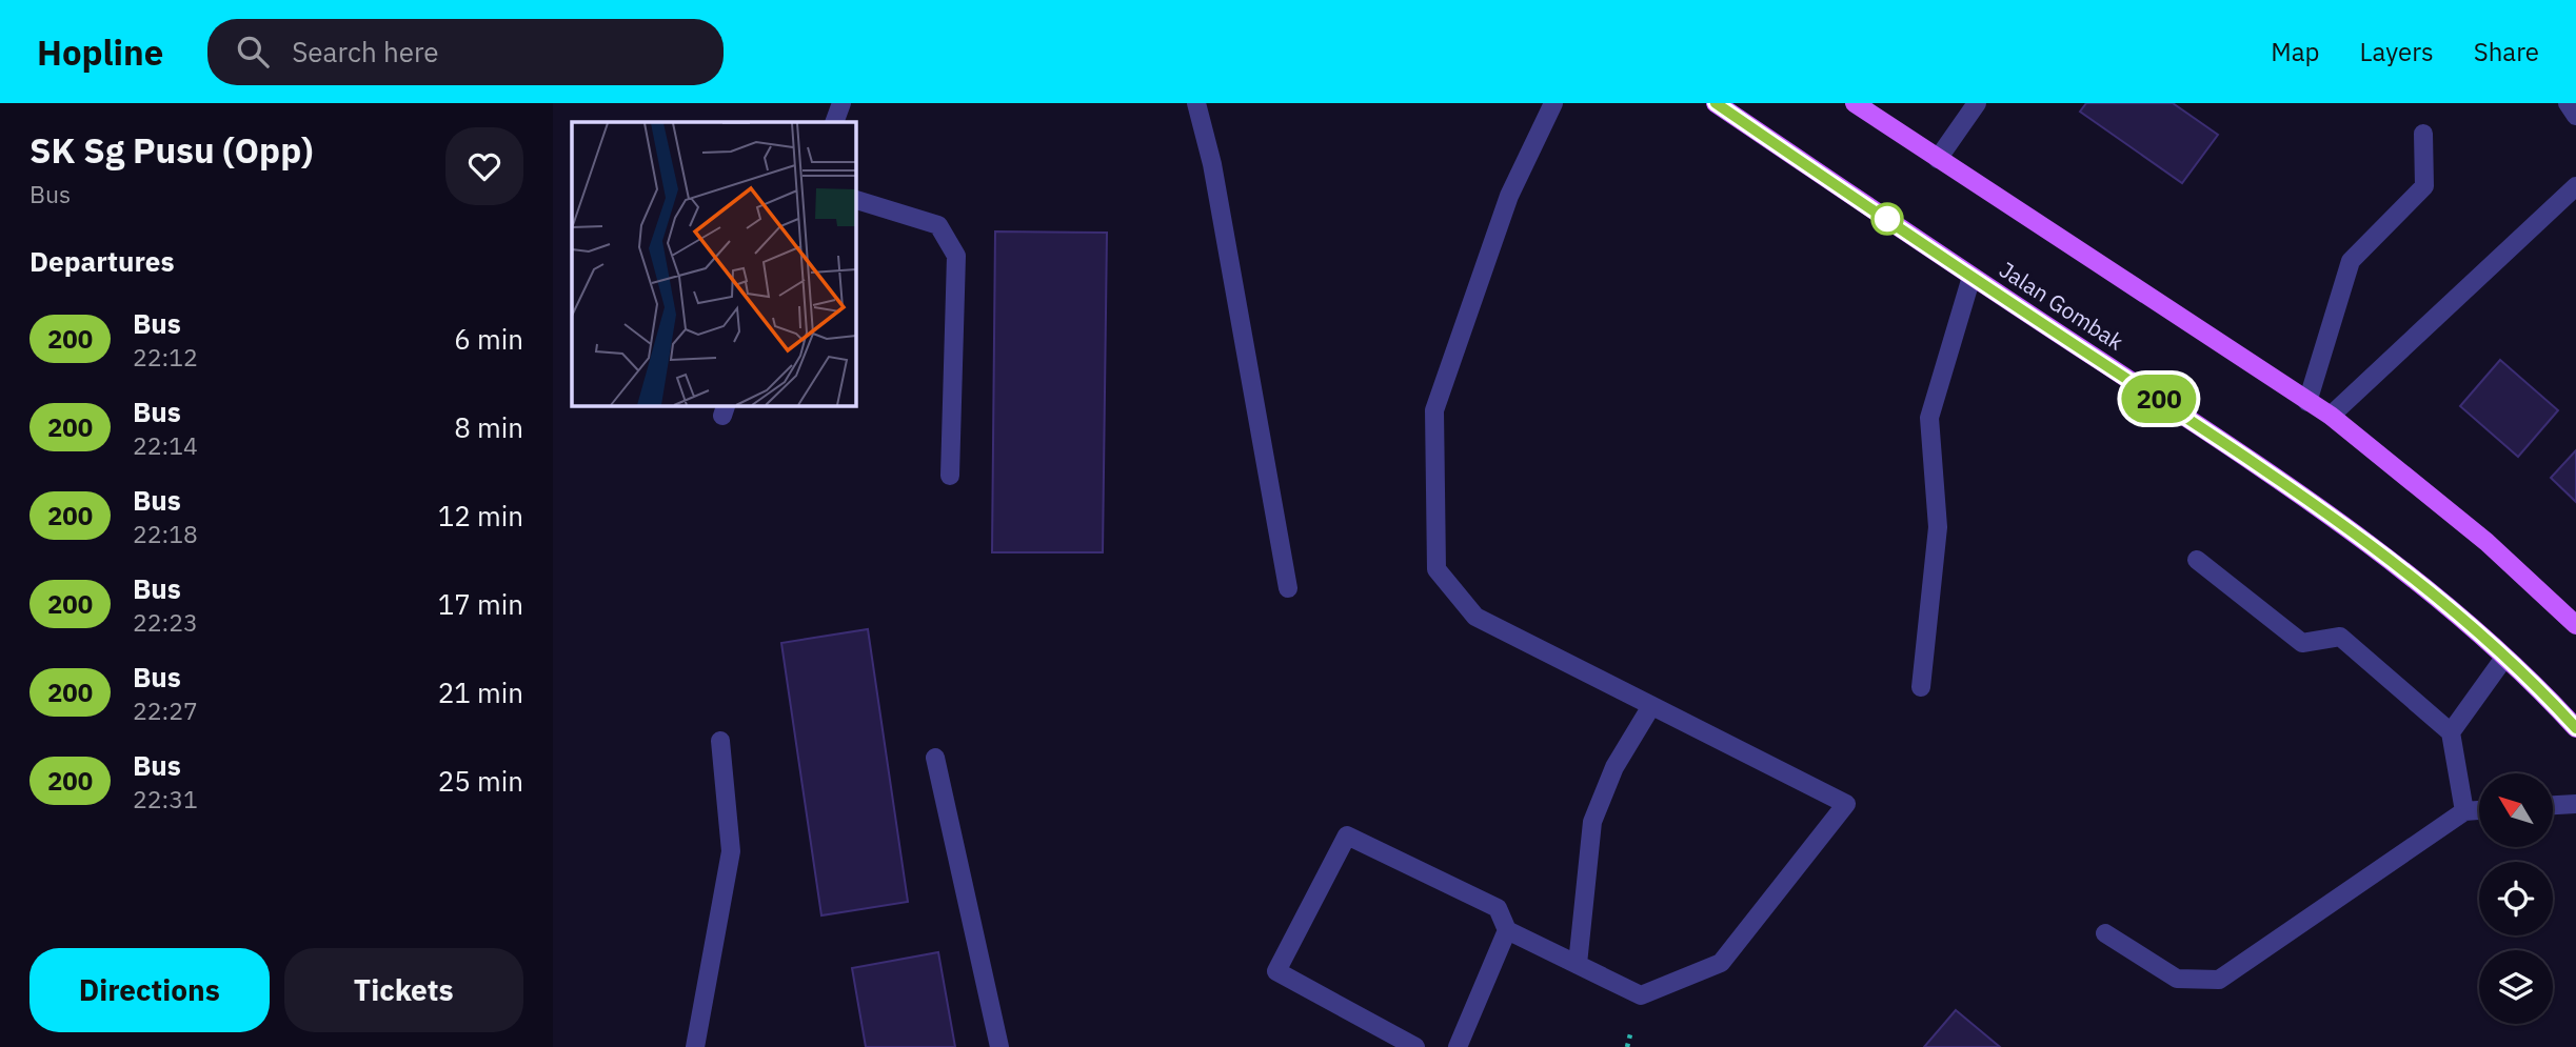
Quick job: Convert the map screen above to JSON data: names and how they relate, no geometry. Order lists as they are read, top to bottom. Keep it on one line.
{"streets":{"main road":["Jalan Gombak"]},"lines":["bus line 200"],"north":"top left","page":{"header":"Hopline","search":"Search here","nav":["Map","Layers","Share"],"heading":[["SK Sg Pusu (Opp)","Bus"],"Departures"],"on_map":"200","list":[{"mark":"200","name":"Bus","note":"22:12","value":"6 min"},{"mark":"200","name":"Bus","note":"22:14","value":"8 min"},{"mark":"200","name":"Bus","note":"22:18","value":"12 min"},{"mark":"200","name":"Bus","note":"22:23","value":"17 min"},{"mark":"200","name":"Bus","note":"22:27","value":"21 min"},{"mark":"200","name":"Bus","note":"22:31","value":"25 min"}],"buttons":["Directions","Tickets"]}}
